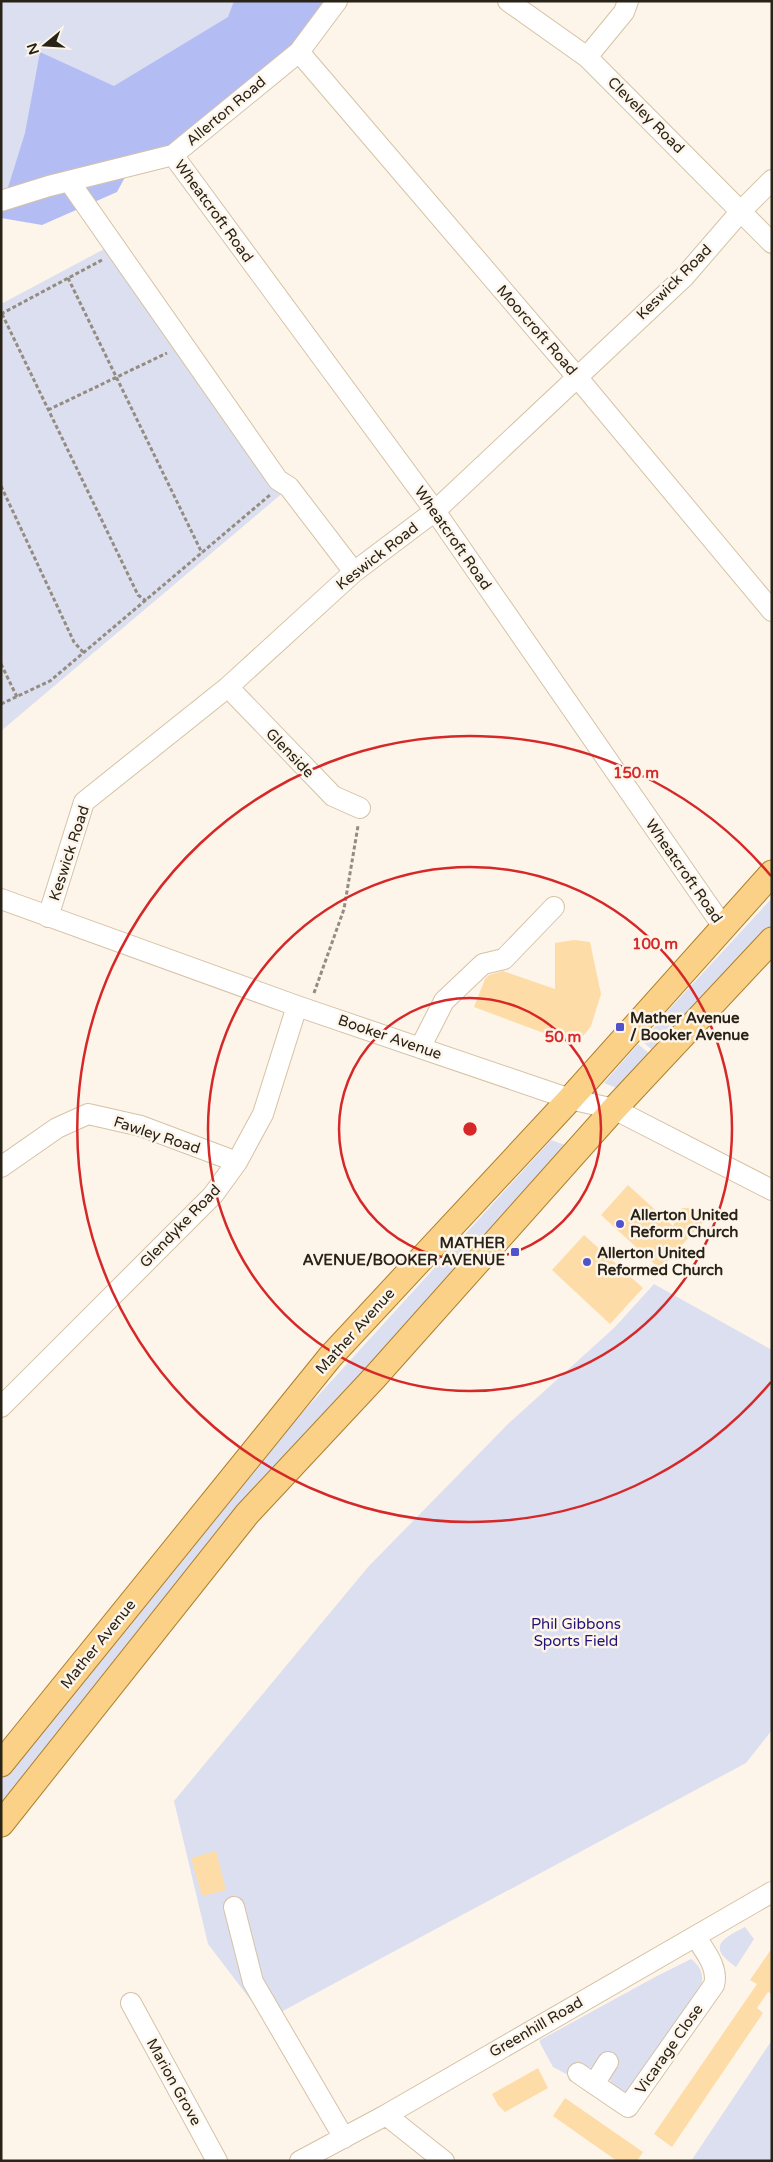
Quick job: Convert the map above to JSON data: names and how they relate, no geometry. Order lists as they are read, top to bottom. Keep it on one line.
{"streets":{"main road":["Mather Avenue"],"street":["Allerton Road","Cleveley Road","Wheatcroft Road","Keswick Road","Moorcroft Road","Glenside","Booker Avenue","Fawley Road","Glendyke Road","Greenhill Road","Vicarage Close","Marion Grove"]},"crossings":[["Allerton Road","Wheatcroft Road"],["Allerton Road","Moorcroft Road"],["Cleveley Road","Keswick Road"],["Wheatcroft Road","Keswick Road"],["Wheatcroft Road","Mather Avenue"],["Keswick Road","Moorcroft Road"],["Keswick Road","Glenside"],["Keswick Road","Booker Avenue"],["Booker Avenue","Glendyke Road"],["Booker Avenue","Mather Avenue"],["Fawley Road","Glendyke Road"],["Greenhill Road","Vicarage Close"]],"parks":["Phil Gibbons Sports Field"],"places":{"transit":["Mather Avenue / Booker Avenue","MATHER AVENUE/BOOKER AVENUE"],"other":["Allerton United Reform Church","Allerton United Reformed Church"]},"north":"left","rings":["150 m","100 m","50 m"]}
